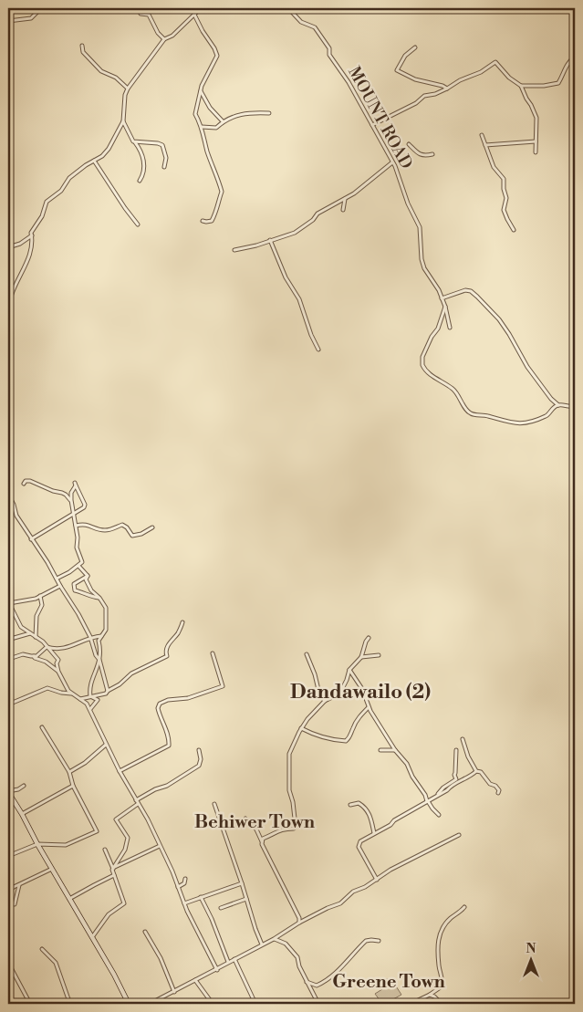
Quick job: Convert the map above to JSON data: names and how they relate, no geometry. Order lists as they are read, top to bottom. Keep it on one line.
{"streets":{"street":["MOUNT ROAD"]},"districts":["Dandawailo (2)","Behiwer Town","Greene Town"],"north":"top"}
